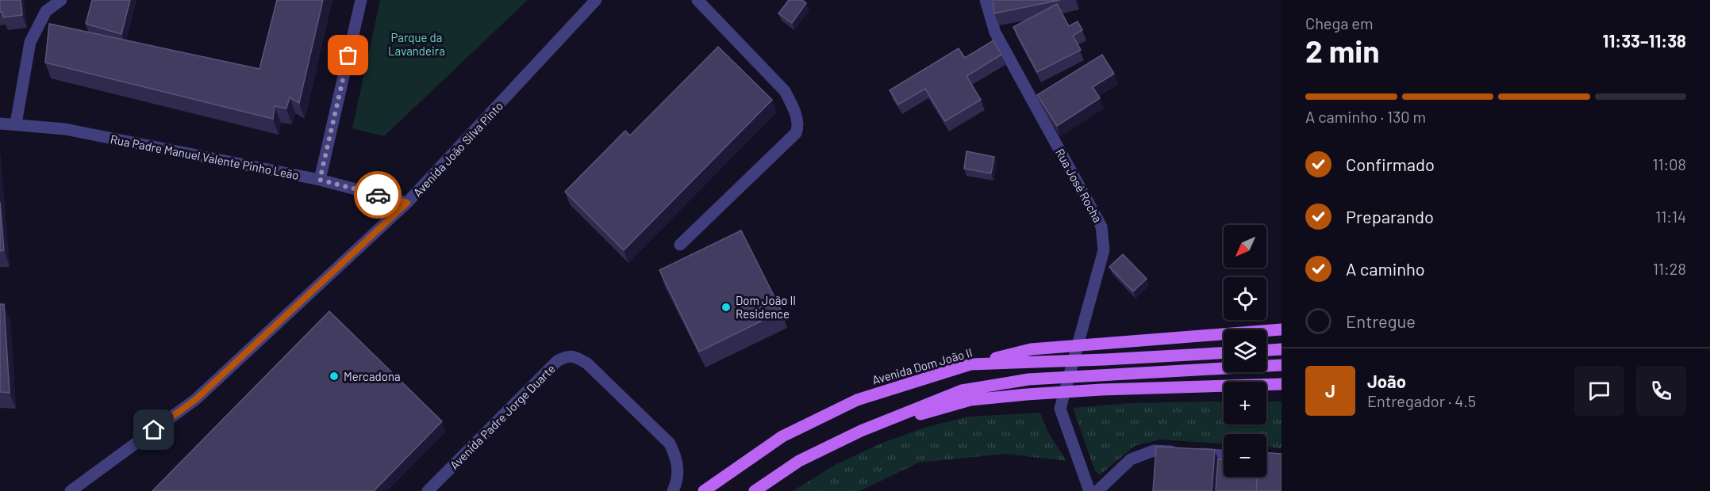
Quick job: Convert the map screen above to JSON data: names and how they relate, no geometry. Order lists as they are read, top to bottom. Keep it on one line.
{"streets":{"main road":["Avenida Dom João II"],"street":["Avenida João Silva Pinto","Rua Padre Manuel Valente Pinho Leão","Rua José Rocha","Avenida Padre Jorge Duarte"]},"crossings":[["Avenida João Silva Pinto","Rua Padre Manuel Valente Pinho Leão"]],"parks":["Parque da Lavandeira"],"places":["Dom João II Residence","Mercadona"],"north":"bottom left","page":{"heading":["2 min","Chega em","11:33–11:38"],"panel":["João","Entregador · 4.5"],"bar":"A caminho · 130 m","list":[["Confirmado","11:08"],["Preparando","11:14"],["A caminho","11:28"],"Entregue"],"map_buttons":["+","−"],"round":"J"}}
